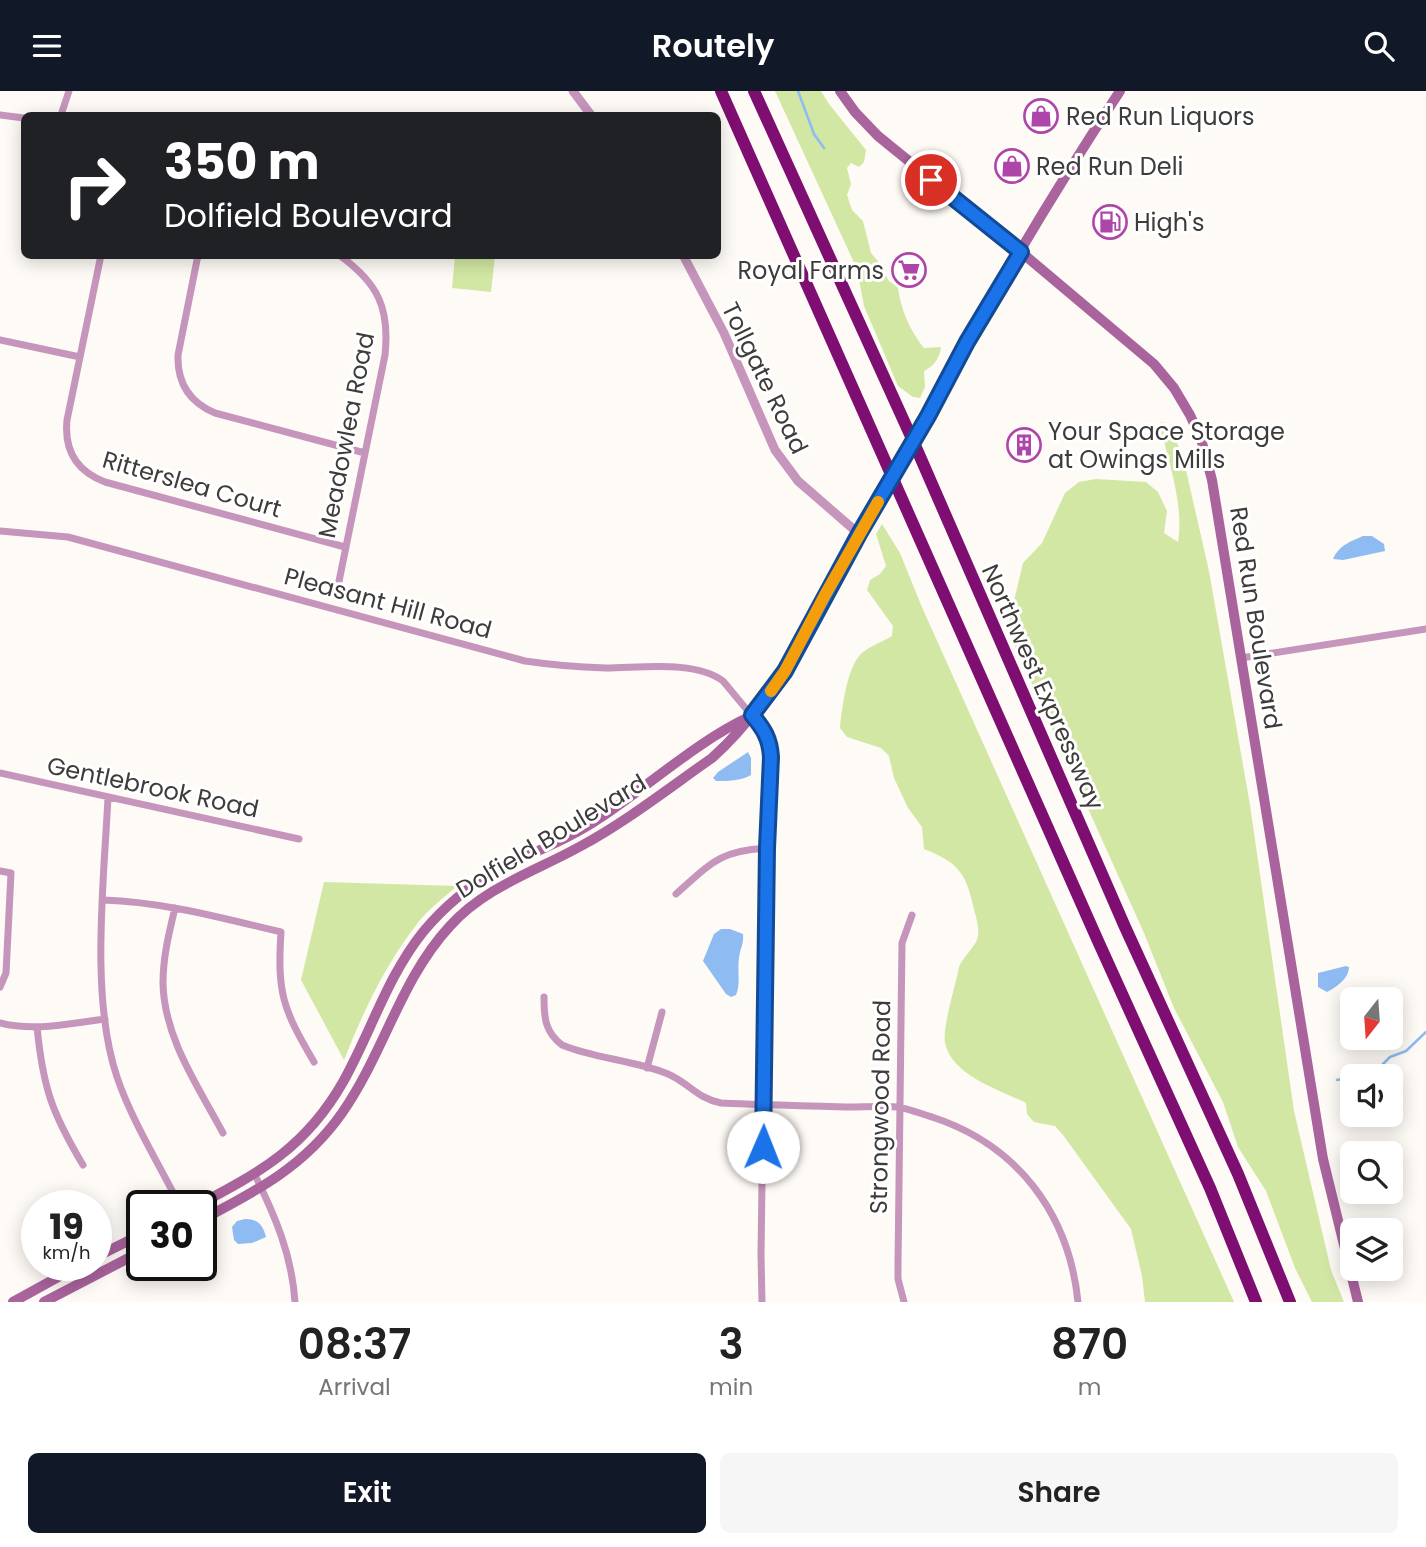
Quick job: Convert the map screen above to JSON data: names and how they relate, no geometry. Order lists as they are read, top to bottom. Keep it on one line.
{"streets":{"highway":["Northwest Expressway"],"main road":["Red Run Boulevard","Dolfield Boulevard"],"street":["Tollgate Road","Meadowlea Road","Ritterslea Court","Pleasant Hill Road","Gentlebrook Road","Strongwood Road"]},"crossings":[["Tollgate Road","Dolfield Boulevard"],["Meadowlea Road","Ritterslea Court"],["Pleasant Hill Road","Dolfield Boulevard"],["Red Run Boulevard","Dolfield Boulevard"]],"places":{"shop":["Red Run Liquors","Red Run Deli"],"fuel station":["High's"],"supermarket":["Royal Farms"],"building":["Your Space Storage at Owings Mills"]},"north":"bottom","page":{"header":"Routely","turn":["350 m","Dolfield Boulevard"],"speed":"19 km/h","limit":"30","eta":["08:37","Arrival","3","min","870","m"],"buttons":["Exit","Share"]}}
